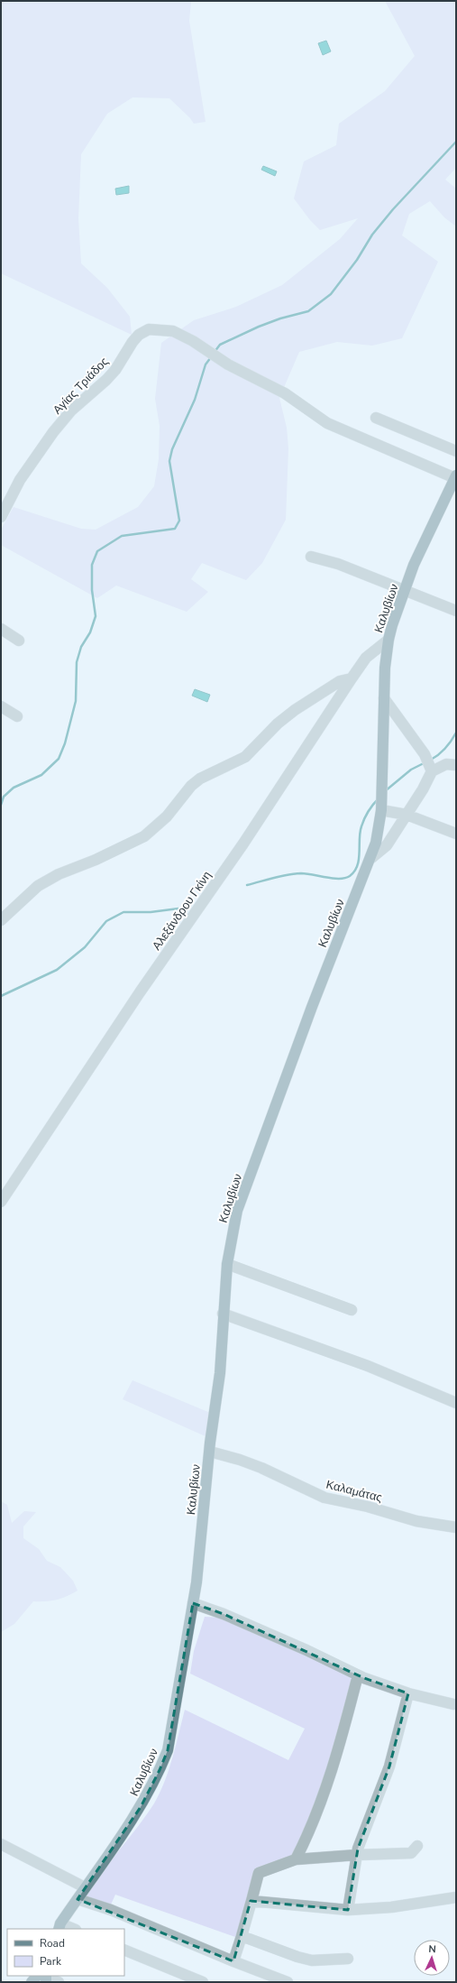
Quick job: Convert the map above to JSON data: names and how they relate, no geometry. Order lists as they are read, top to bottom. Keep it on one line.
{"streets":{"main road":["Καλυβίων"],"street":["Αγίας Τριάδος","Αλεξάνδρου Γκίνη","Καλαμάτας"]},"crossings":[["Αγίας Τριάδος","Καλυβίων"],["Καλυβίων","Αλεξάνδρου Γκίνη"],["Καλυβίων","Καλαμάτας"]],"legend":["Road","Park"],"north":"top"}
